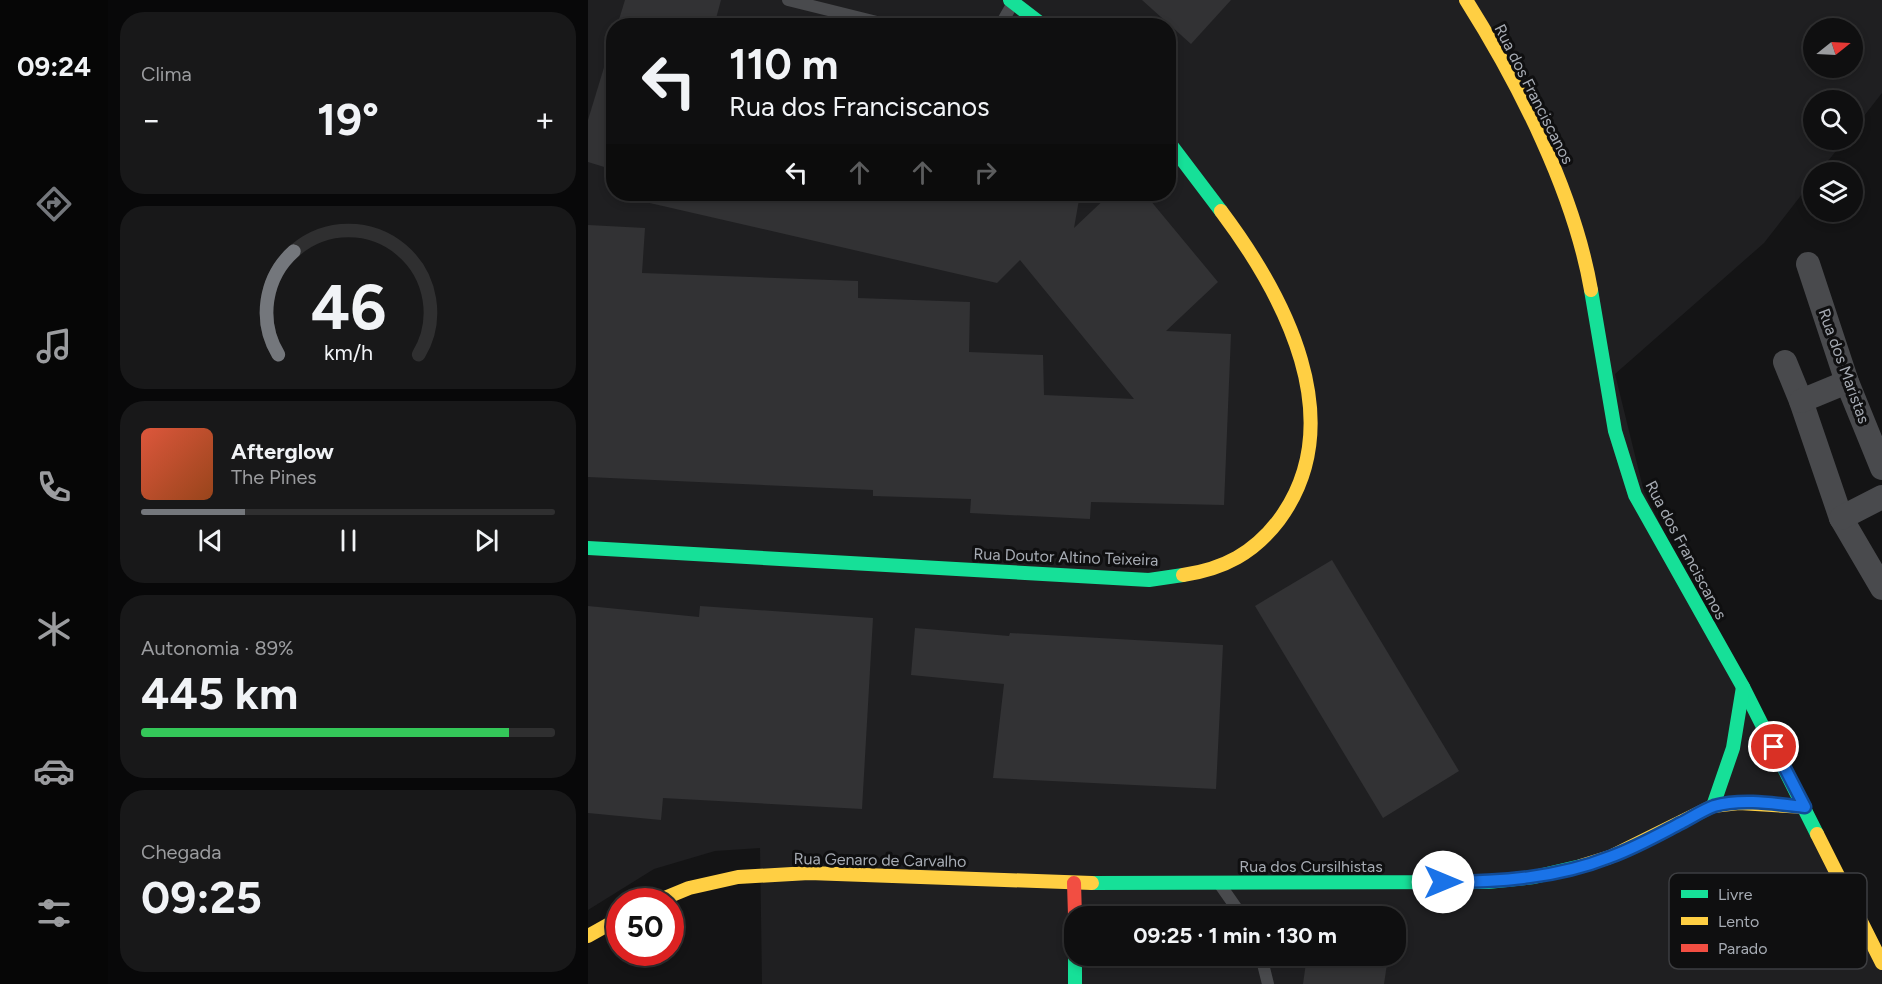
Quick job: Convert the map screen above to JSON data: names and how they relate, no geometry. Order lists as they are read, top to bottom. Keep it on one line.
{"streets":{"main road":["Rua dos Franciscanos","Rua Doutor Altino Teixeira","Rua Genaro de Carvalho","Rua dos Cursilhistas"],"street":["Rua dos Maristas"]},"crossings":[["Rua dos Franciscanos","Rua dos Cursilhistas"],["Rua Genaro de Carvalho","Rua dos Cursilhistas"]],"legend":["Livre","Lento","Parado"],"north":"right","page":{"tabs":"09:24","tile":["Clima",["Autonomia · 89%","445 km"],["Chegada","09:25"]],"turn":["110 m","Rua dos Franciscanos"],"heat":["−","19°","+"],"song":["Afterglow","The Pines"],"limit":"50","trip":"09:25 · 1 min · 130 m","gauge":["46","km/h"]}}
